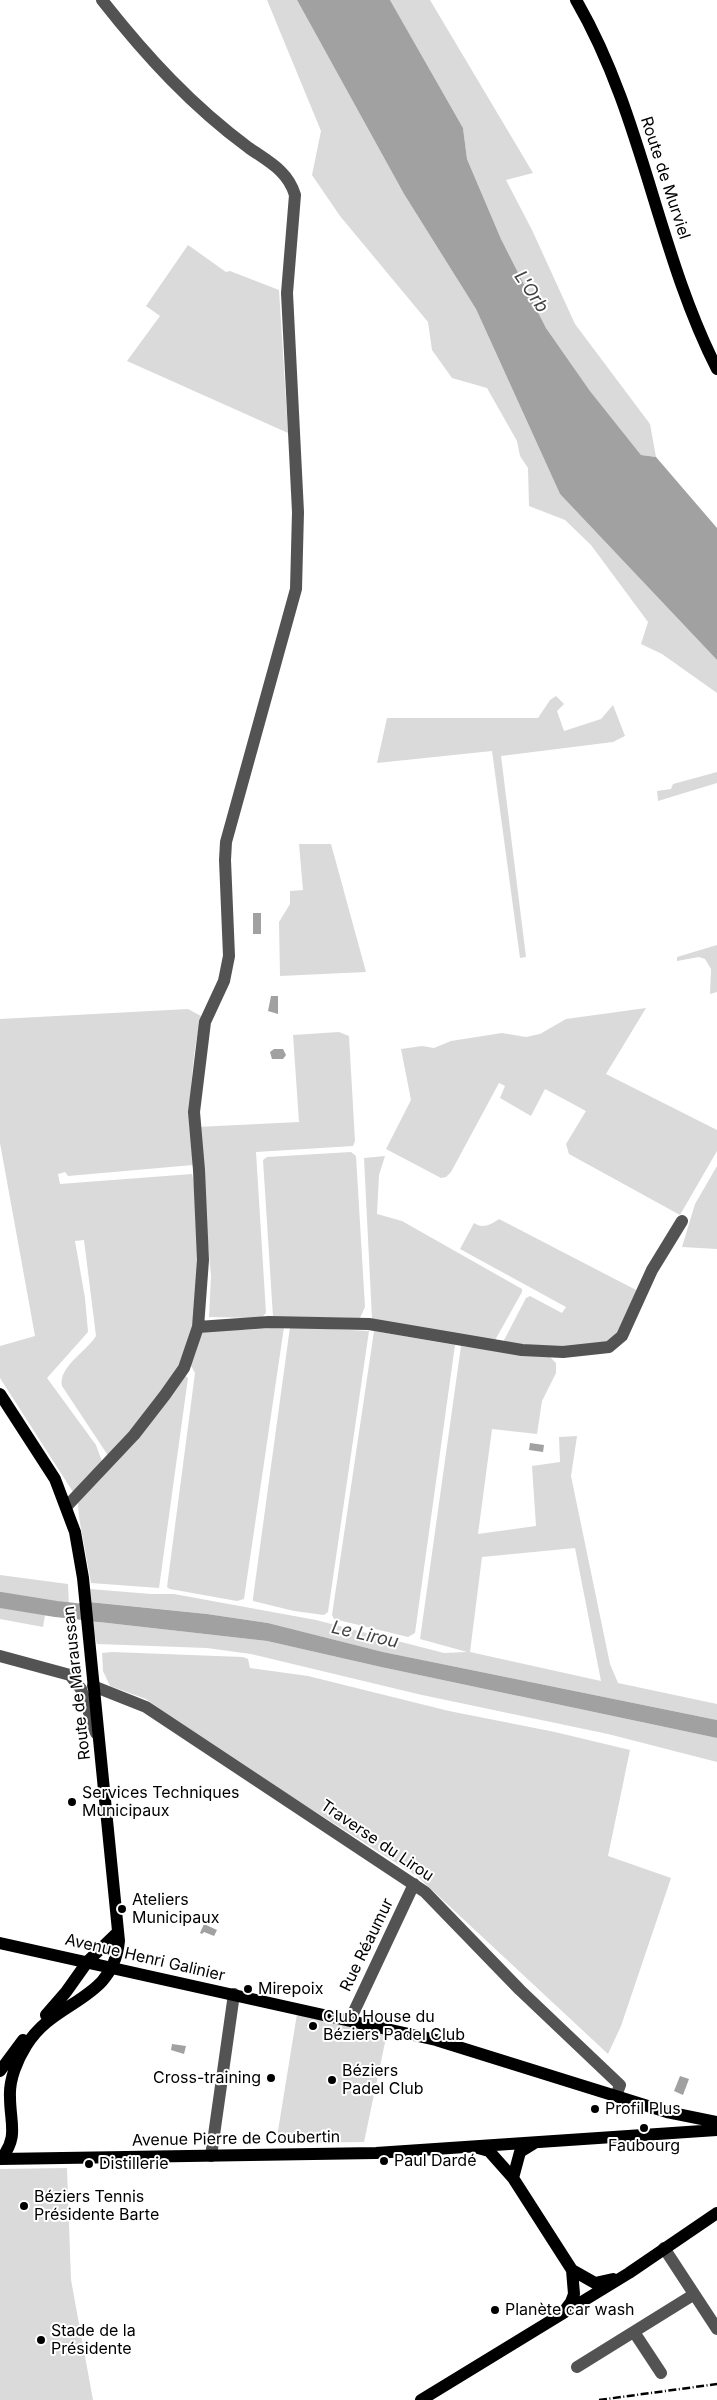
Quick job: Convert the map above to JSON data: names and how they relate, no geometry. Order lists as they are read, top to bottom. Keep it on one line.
{"streets":{"main road":["Route de Murviel","Route de Maraussan","Avenue Henri Galinier","Avenue Pierre de Coubertin"],"street":["Traverse du Lirou","Rue Réaumur"]},"crossings":[["Route de Maraussan","Traverse du Lirou"],["Route de Maraussan","Avenue Henri Galinier"],["Traverse du Lirou","Rue Réaumur"],["Traverse du Lirou","Avenue Henri Galinier"],["Rue Réaumur","Avenue Henri Galinier"]],"water":["L'Orb","Le Lirou"],"places":["Services Techniques Municipaux","Ateliers Municipaux","Mirepoix","Club House du Béziers Padel Club","Cross-training","Béziers Padel Club","Profil Plus","Faubourg","Paul Dardé","Distillerie","Béziers Tennis Présidente Barte","Planète car wash","Stade de la Présidente"]}
